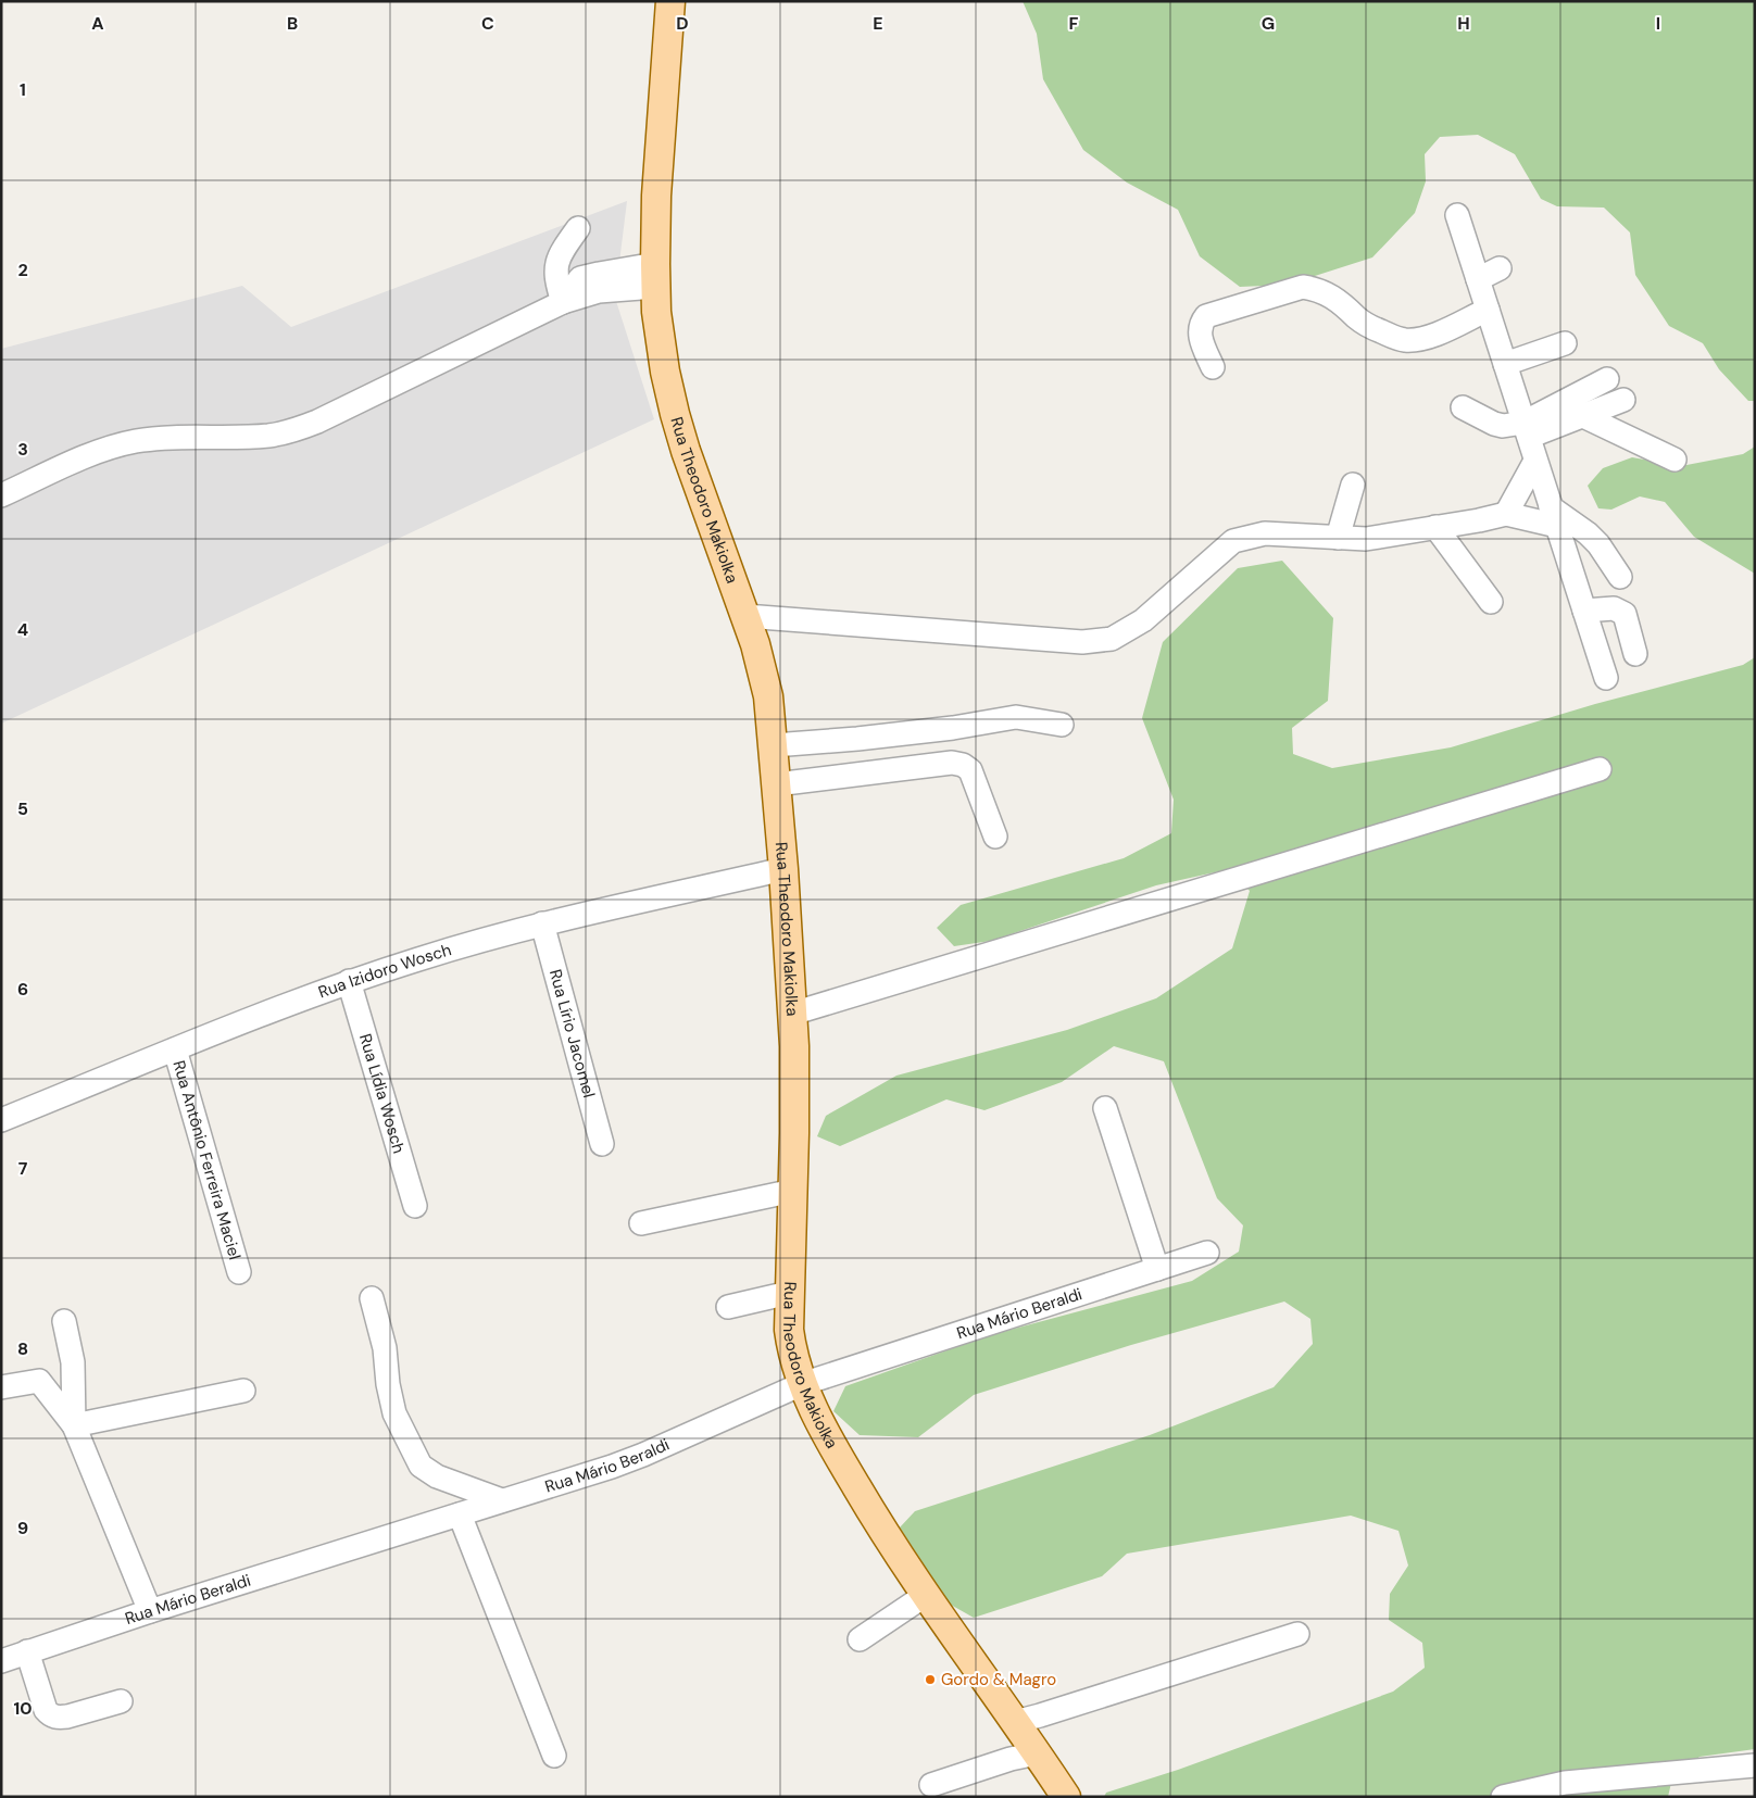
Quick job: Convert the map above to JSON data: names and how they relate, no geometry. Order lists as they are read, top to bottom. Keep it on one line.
{"streets":{"main road":["Rua Theodoro Makiolka"],"street":["Rua Izidoro Wosch","Rua Lírio Jacomel","Rua Lídia Wosch","Rua Antônio Ferreira Maciel","Rua Mário Beraldi"]},"crossings":[["Rua Theodoro Makiolka","Rua Izidoro Wosch"],["Rua Theodoro Makiolka","Rua Mário Beraldi"],["Rua Izidoro Wosch","Rua Lírio Jacomel"],["Rua Izidoro Wosch","Rua Lídia Wosch"],["Rua Izidoro Wosch","Rua Antônio Ferreira Maciel"]],"places":["Gordo & Magro"],"grid":{"columns":["A","B","C","D","E","F","G","H","I"],"rows":["1","2","3","4","5","6","7","8","9","10"]}}
